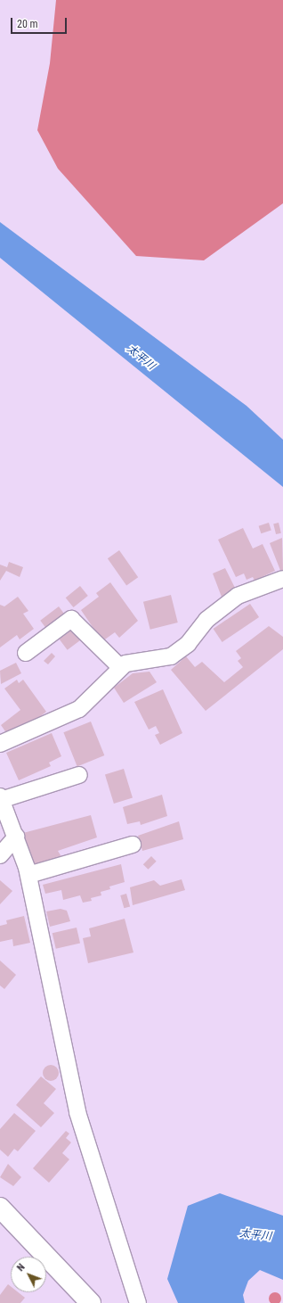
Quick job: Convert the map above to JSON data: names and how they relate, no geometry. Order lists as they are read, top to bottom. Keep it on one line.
{"water":["太平川"],"scale_bar":"20 m","north":"top left"}
